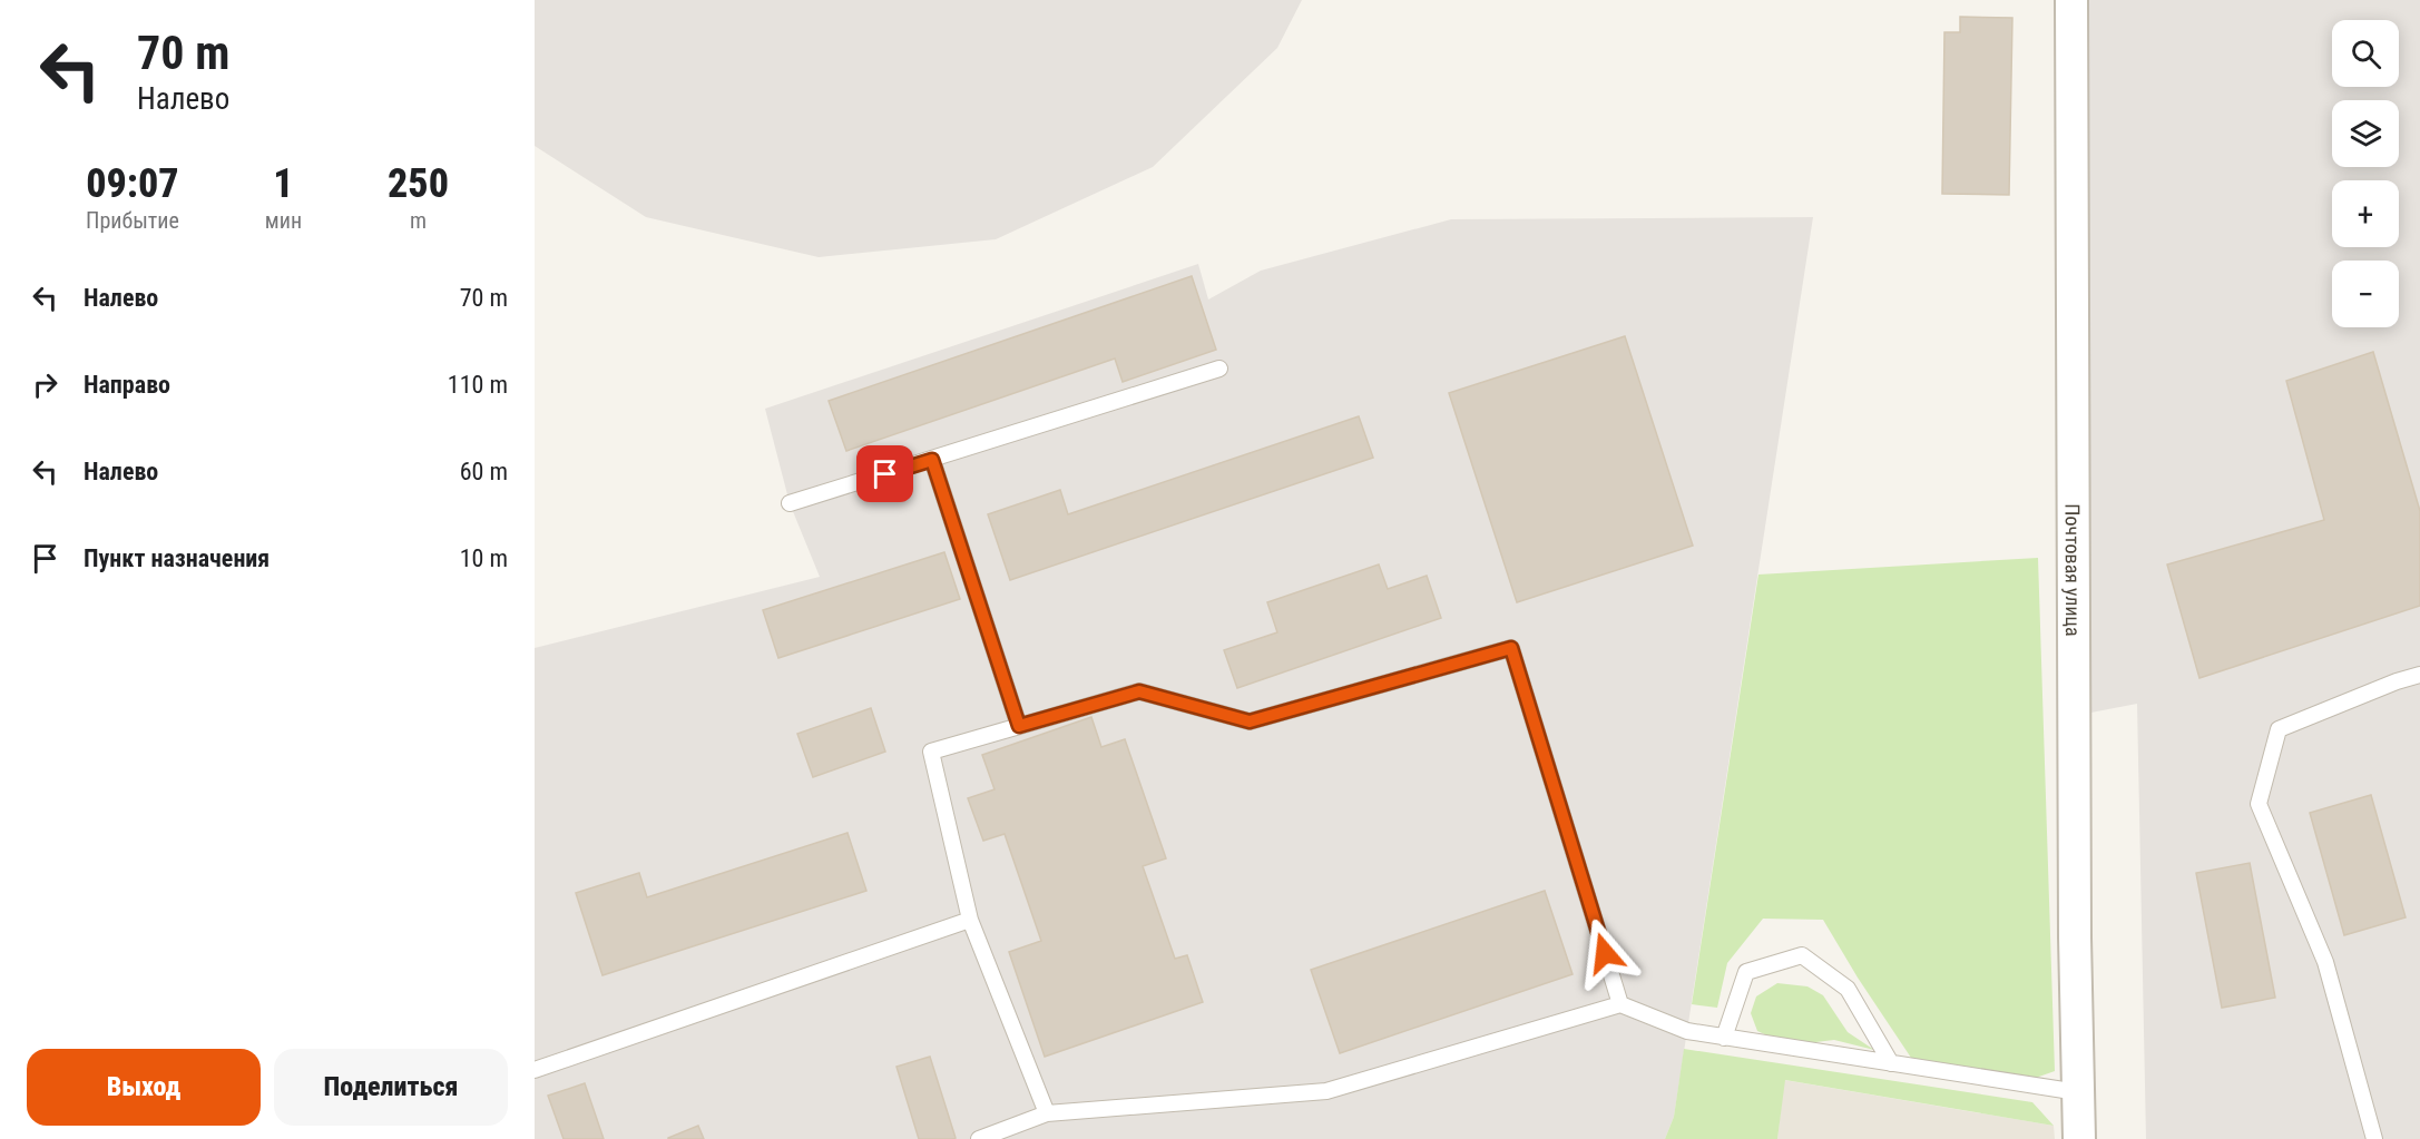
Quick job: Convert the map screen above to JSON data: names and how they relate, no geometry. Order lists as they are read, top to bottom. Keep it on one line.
{"streets":{"street":["Почтовая улица"]},"page":{"turn":["70 m","Налево"],"map_buttons":["+","−"],"eta":["09:07","Прибытие","1","мин","250","m"],"list":[{"name":"Налево","value":"70 m"},{"name":"Направо","value":"110 m"},{"name":"Налево","value":"60 m"},{"name":"Пункт назначения","value":"10 m"}],"buttons":["Выход","Поделиться"]}}
